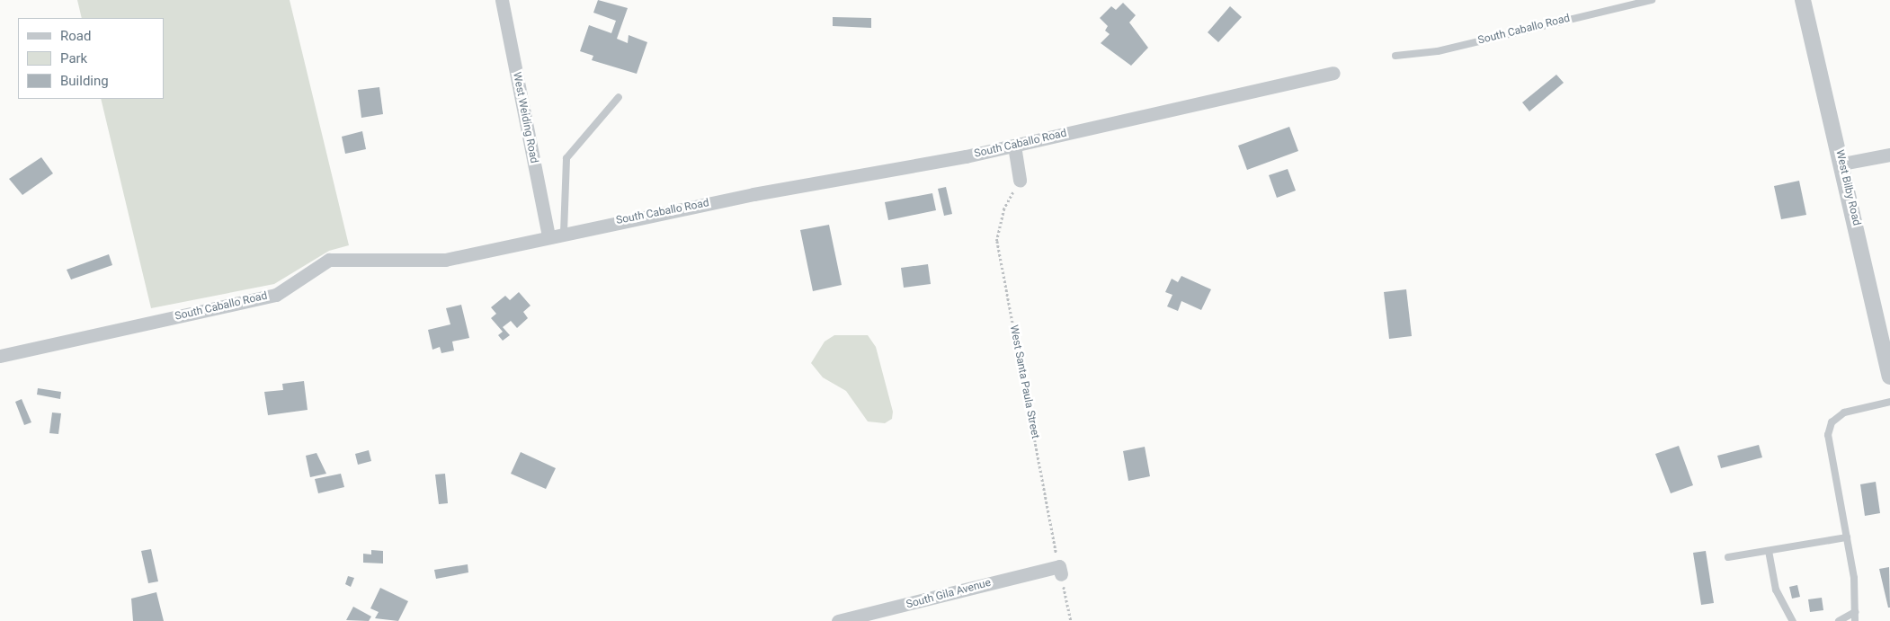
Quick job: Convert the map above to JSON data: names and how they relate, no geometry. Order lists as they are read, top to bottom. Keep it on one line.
{"streets":{"street":["South Caballo Road","West Weiding Road","West Bilby Road","South Gila Avenue"],"path":["West Santa Paula Street"]},"crossings":[["South Caballo Road","West Weiding Road"],["West Santa Paula Street","South Gila Avenue"]],"legend":["Road","Park","Building"]}
